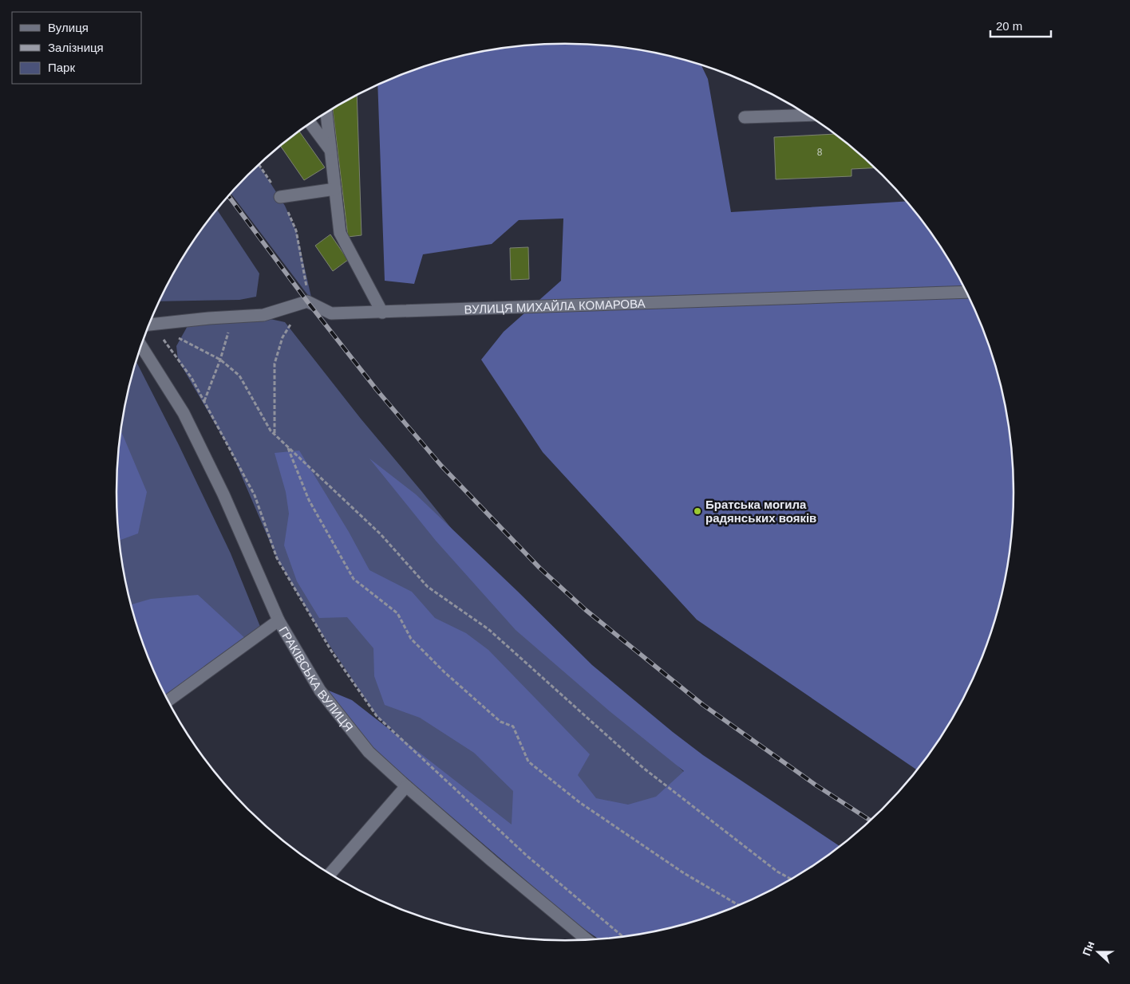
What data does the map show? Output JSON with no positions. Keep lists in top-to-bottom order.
{
  "streets": {
    "street": ["ВУЛИЦЯ МИХАЙЛА КОМАРОВА", "ГРАКІВСЬКА ВУЛИЦЯ"]
  },
  "places": ["Братська могила радянських вояків"],
  "house_numbers": ["8"],
  "legend": ["Вулиця", "Залізниця", "Парк"],
  "scale_bar": "20 m",
  "north": "left"
}
